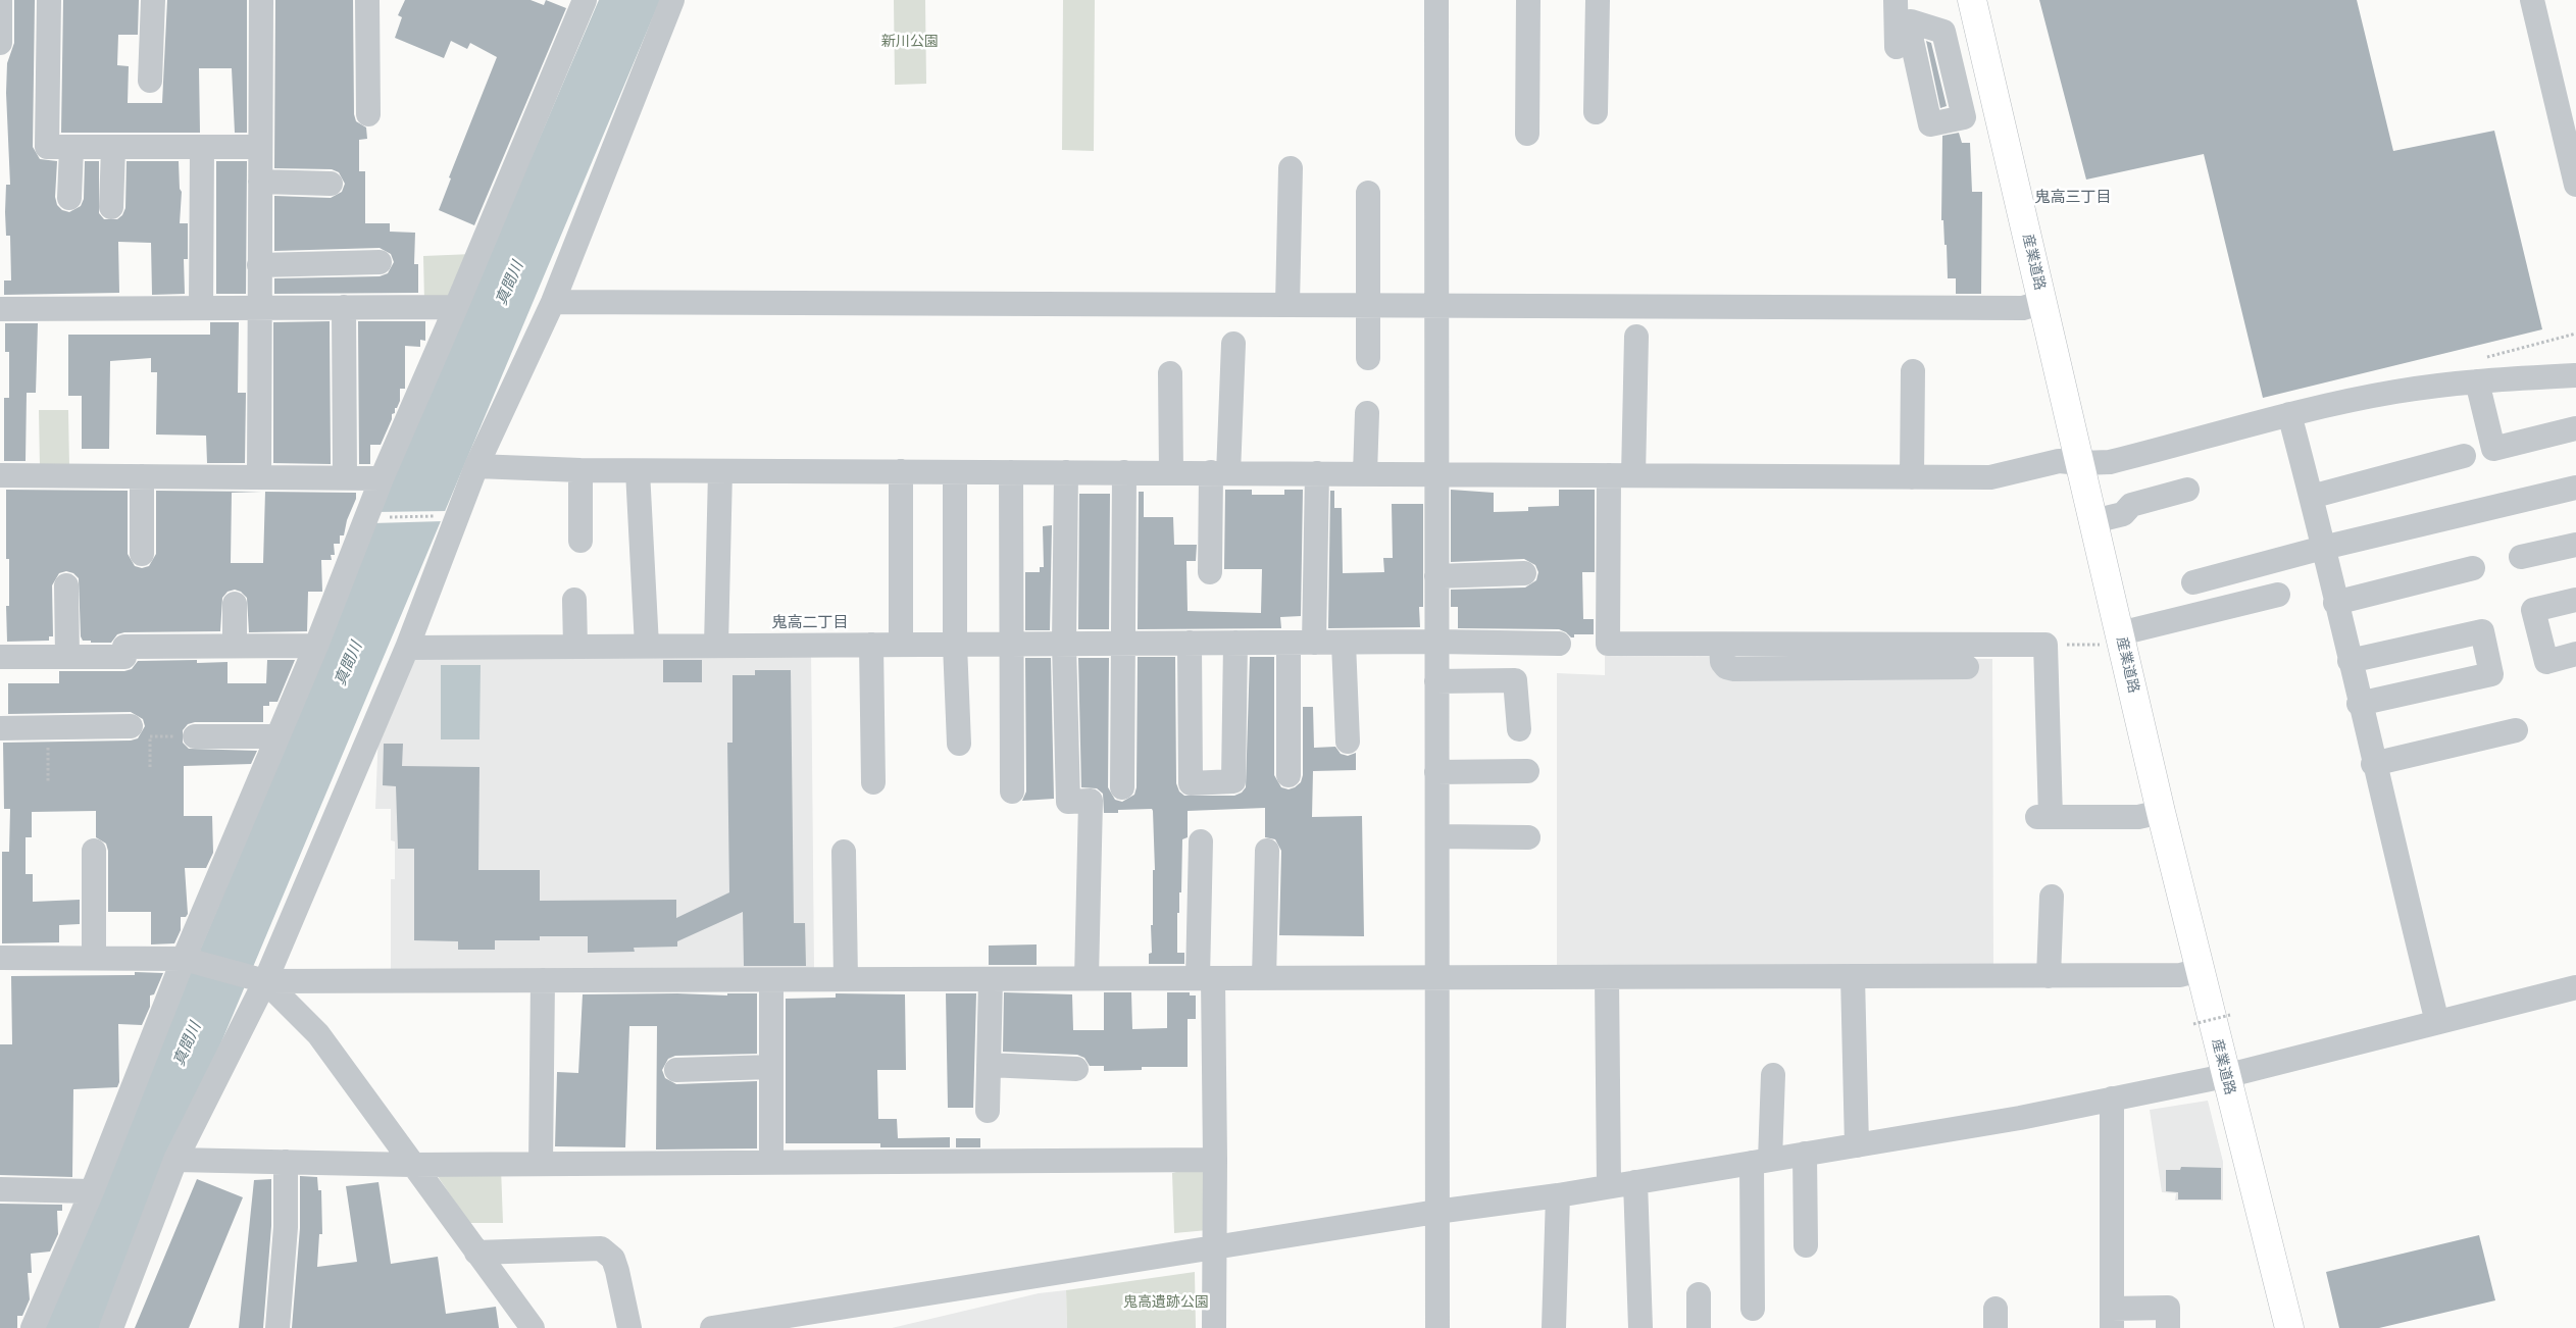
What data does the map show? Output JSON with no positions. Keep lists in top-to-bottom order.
{
  "streets": {
    "main road": ["産業道路"]
  },
  "districts": ["鬼高三丁目", "鬼高二丁目"],
  "water": ["真間川"],
  "parks": ["新川公園", "鬼高遺跡公園"]
}
